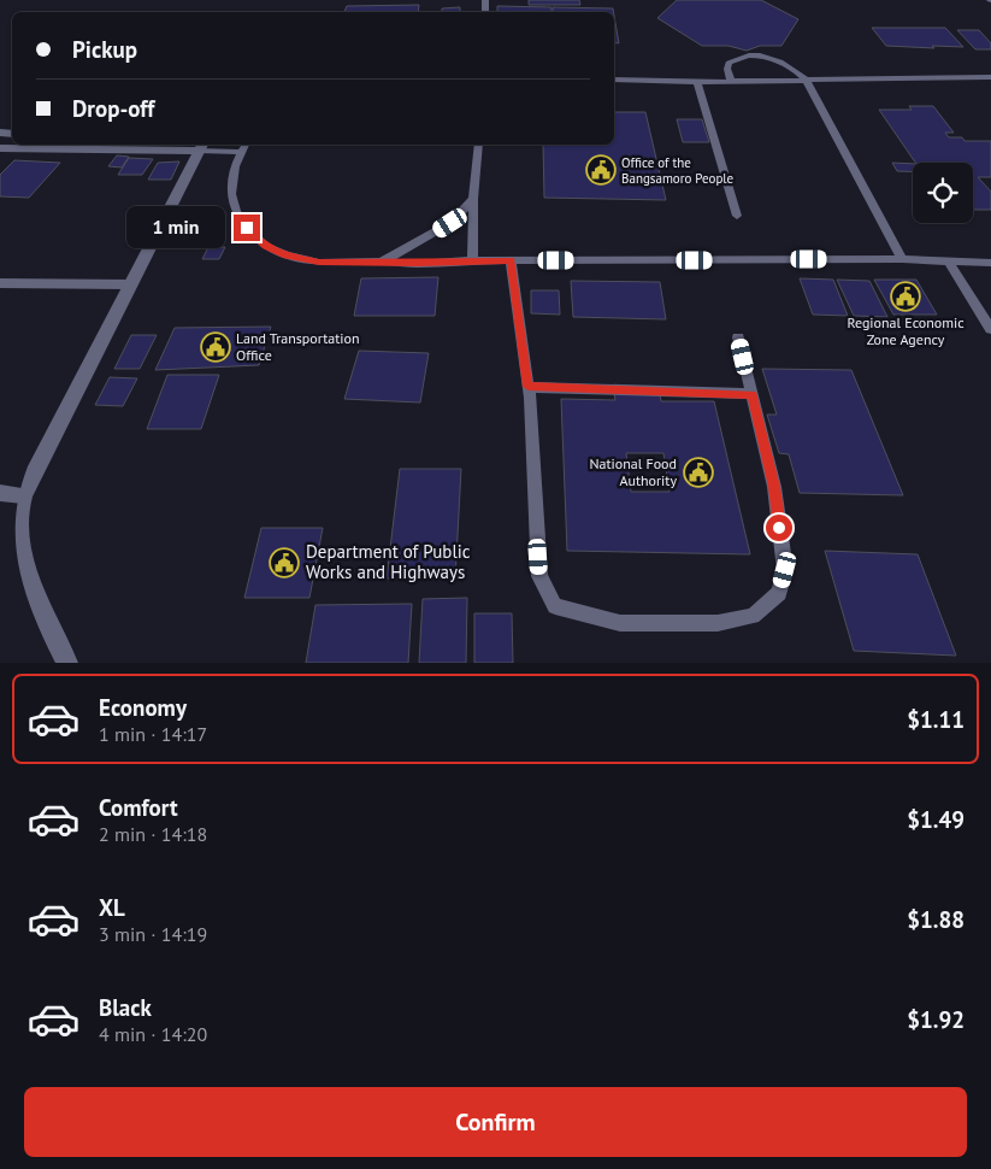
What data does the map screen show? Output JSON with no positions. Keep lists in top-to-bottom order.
{
  "places": {
    "public building": [
      "Office of the Bangsamoro People",
      "Regional Economic Zone Agency",
      "Land Transportation Office",
      "National Food Authority",
      "Department of Public Works and Highways"
    ]
  },
  "page": {
    "banner": ["Pickup", "Drop-off"],
    "bubble": "1 min",
    "list": [
      {
        "name": "Economy",
        "note": "1 min · 14:17",
        "value": "$1.11"
      },
      {
        "name": "Comfort",
        "note": "2 min · 14:18",
        "value": "$1.49"
      },
      {
        "name": "XL",
        "note": "3 min · 14:19",
        "value": "$1.88"
      },
      {
        "name": "Black",
        "note": "4 min · 14:20",
        "value": "$1.92"
      }
    ],
    "buttons": "Confirm"
  }
}
